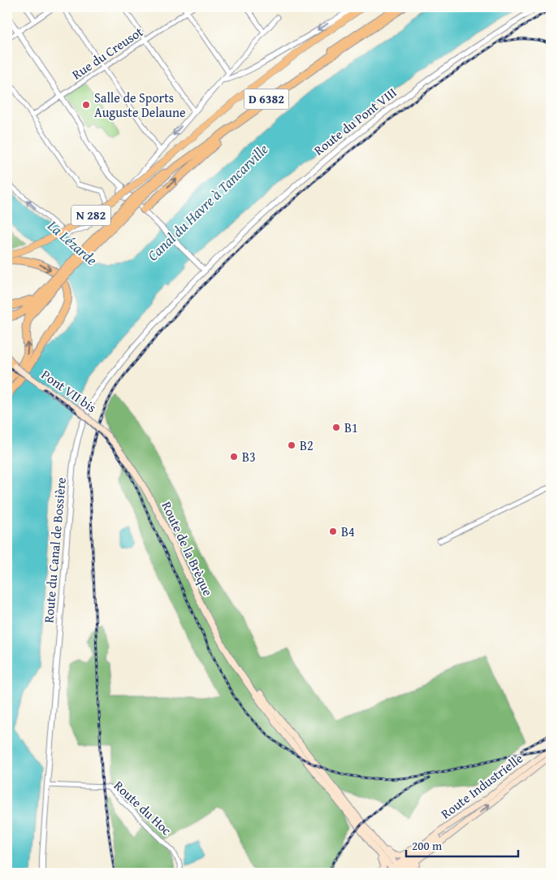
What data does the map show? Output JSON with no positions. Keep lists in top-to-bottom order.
{
  "streets": {
    "highway": ["D 6382"],
    "main road": [
      "N 282",
      "Pont VII bis",
      "Route de la Brèque",
      "Route Industrielle"
    ],
    "street": [
      "Rue du Creusot",
      "Route du Pont VIII",
      "Route du Canal de Bossière",
      "Route du Hoc"
    ]
  },
  "crossings": [
    ["Route du Pont VIII", "Route du Canal de Bossière"],
    ["Pont VII bis", "Route de la Brèque"],
    ["Route de la Brèque", "Route Industrielle"],
    ["Route du Canal de Bossière", "Route du Hoc"]
  ],
  "water": ["Canal du Havre à Tancarville", "La Lézarde"],
  "places": [
    "Salle de Sports Auguste Delaune",
    "B1",
    "B2",
    "B3",
    "B4"
  ],
  "scale_bar": "200 m"
}
